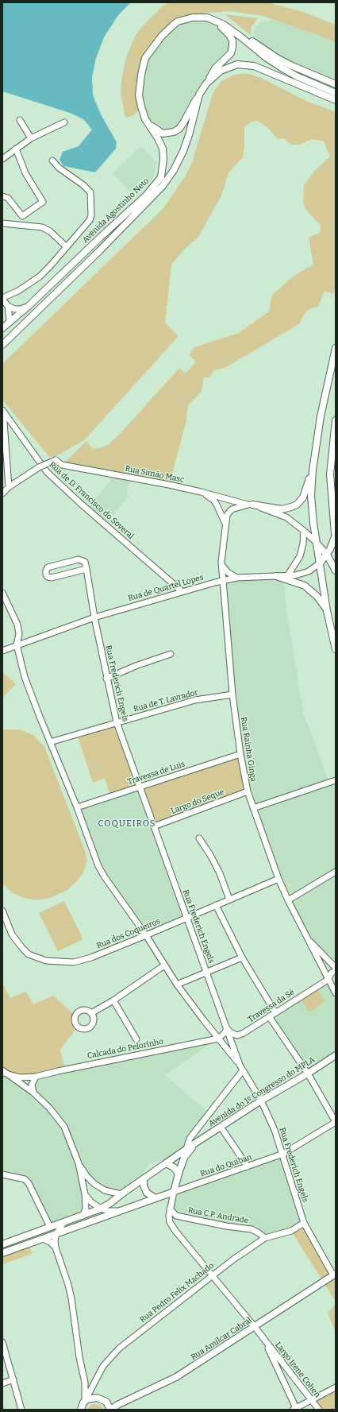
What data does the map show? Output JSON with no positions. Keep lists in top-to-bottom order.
{
  "streets": {
    "main road": ["Avenida Agostinho Neto", "Avenida do 1º Congresso do MPLA", "Rua Amilcar Cabral"],
    "street": [
      "Rua Simão Masc",
      "Rua de D. Francisco do Soveral",
      "Rua de Quartel Lopes",
      "Rua Frederich Engels",
      "Rua de T. Lavrador",
      "Rua Rainha Ginga",
      "Travessa de Luis",
      "Largo do Seque",
      "Rua dos Coqueiros",
      "Travessa da Sé",
      "Calcada do Pelorinho",
      "Rua do Quiban",
      "Rua C.P. Andrade",
      "Rua Pedro Felix Machado",
      "Largo Irene Cohen"
    ]
  },
  "crossings": [
    ["Rua Simão Masc", "Rua de Quartel Lopes"],
    ["Rua Simão Masc", "Rua Rainha Ginga"],
    ["Rua de D. Francisco do Soveral", "Rua de Quartel Lopes"],
    ["Rua de Quartel Lopes", "Rua Frederich Engels"],
    ["Rua de Quartel Lopes", "Rua Rainha Ginga"],
    ["Rua Frederich Engels", "Rua de T. Lavrador"],
    ["Rua Frederich Engels", "Travessa de Luis"],
    ["Rua Frederich Engels", "Largo do Seque"],
    ["Rua Frederich Engels", "Rua dos Coqueiros"],
    ["Rua Frederich Engels", "Travessa da Sé"],
    ["Rua Frederich Engels", "Avenida do 1º Congresso do MPLA"],
    ["Rua Frederich Engels", "Rua do Quiban"],
    ["Rua Frederich Engels", "Rua Pedro Felix Machado"],
    ["Rua Frederich Engels", "Rua Amilcar Cabral"],
    ["Rua de T. Lavrador", "Rua Rainha Ginga"],
    ["Rua Rainha Ginga", "Travessa de Luis"],
    ["Rua Rainha Ginga", "Largo do Seque"],
    ["Rua Rainha Ginga", "Rua dos Coqueiros"],
    ["Rua Rainha Ginga", "Travessa da Sé"],
    ["Avenida do 1º Congresso do MPLA", "Rua do Quiban"],
    ["Rua C.P. Andrade", "Rua Pedro Felix Machado"]
  ],
  "districts": ["COQUEIROS"]
}
